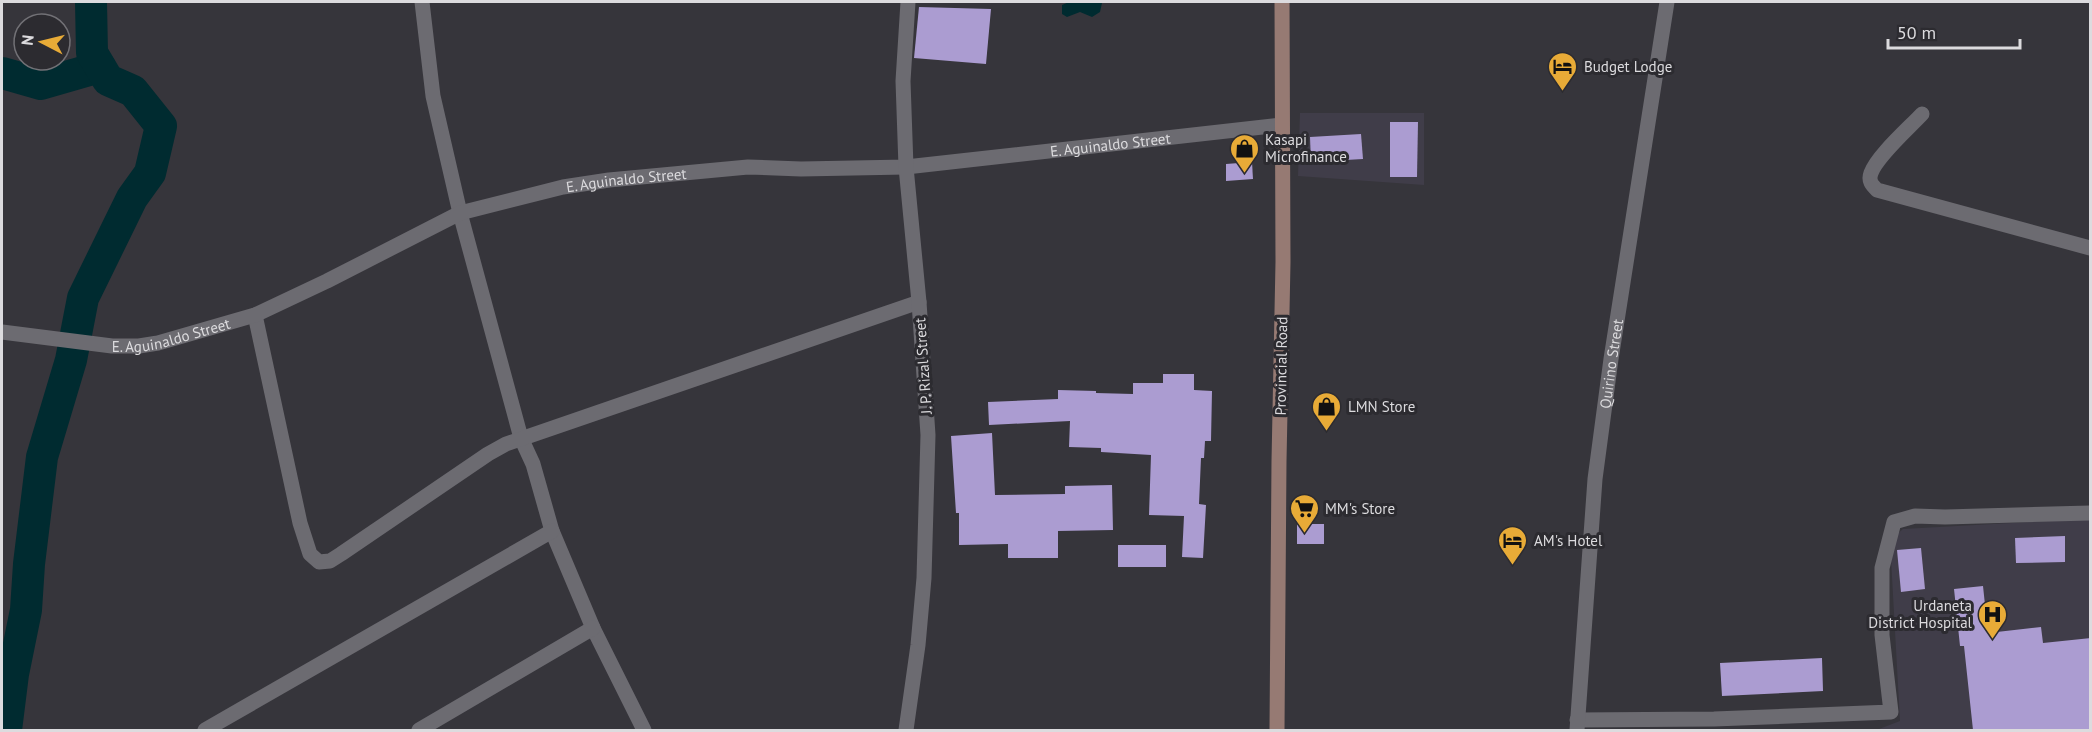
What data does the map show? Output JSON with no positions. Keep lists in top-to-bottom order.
{
  "streets": {
    "main road": ["Provincial Road"],
    "street": ["E. Aguinaldo Street", "Quirino Street", "J. P. Rizal Street"]
  },
  "crossings": [
    ["E. Aguinaldo Street", "J. P. Rizal Street"],
    ["E. Aguinaldo Street", "Provincial Road"]
  ],
  "places": {
    "hotel": ["Budget Lodge", "AM's Hotel"],
    "shop": ["Kasapi Microfinance", "LMN Store"],
    "supermarket": ["MM's Store"],
    "hospital": ["Urdaneta District Hospital"]
  },
  "scale_bar": "50 m",
  "north": "left"
}
